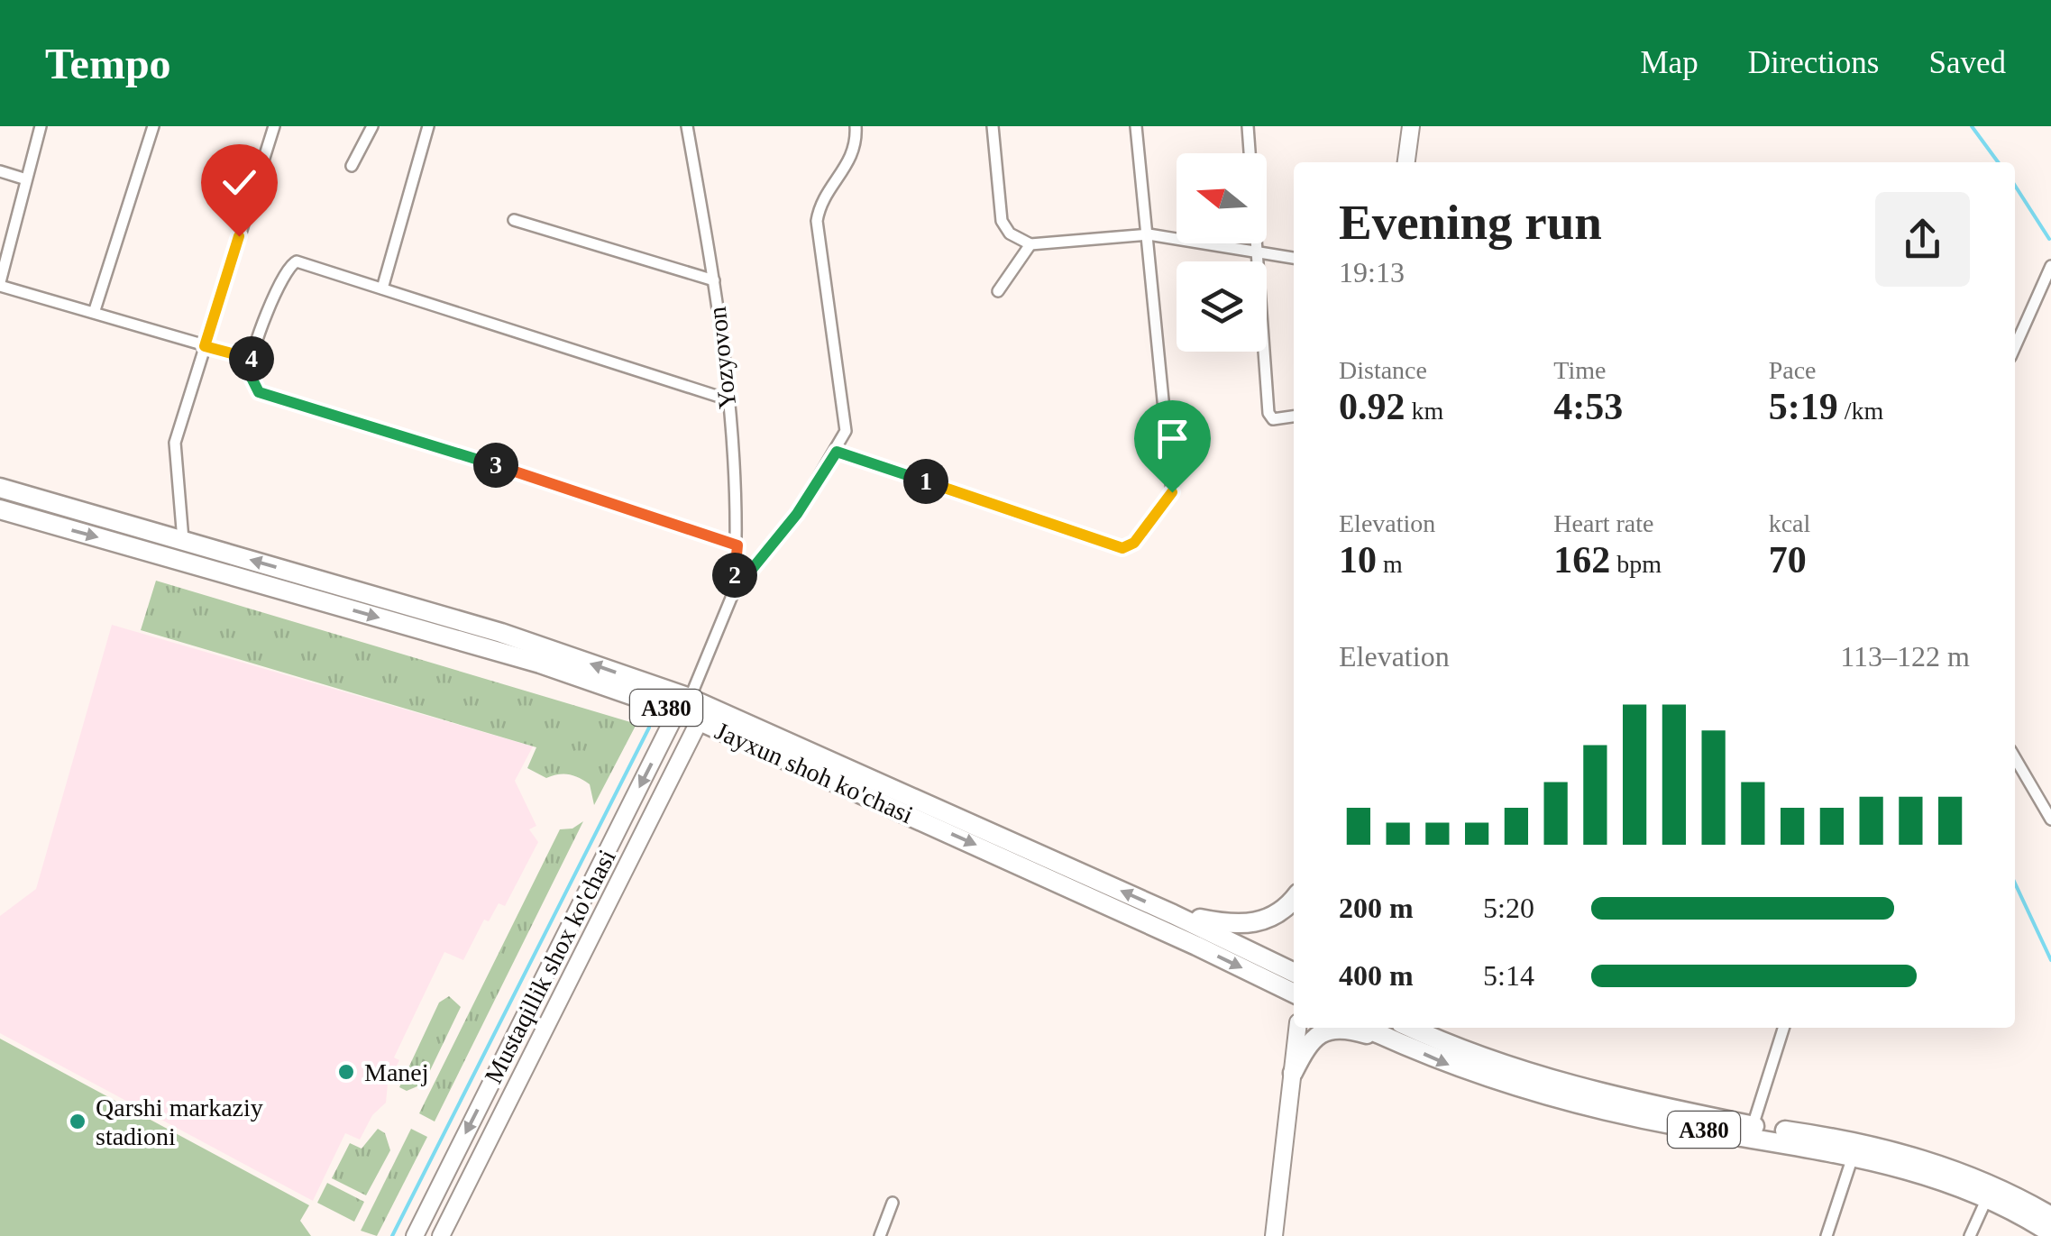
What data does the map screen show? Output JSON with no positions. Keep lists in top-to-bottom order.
{
  "streets": {
    "highway": ["A380", "Jayxun shoh ko'chasi"],
    "main road": ["Mustaqillik shox ko'chasi"],
    "street": ["Yozyovon"]
  },
  "crossings": [
    ["Jayxun shoh ko'chasi", "Mustaqillik shox ko'chasi"]
  ],
  "places": ["Manej", "Qarshi markaziy stadioni"],
  "north": "left",
  "page": {
    "header": "Tempo",
    "nav": ["Map", "Directions", "Saved"],
    "heading": ["Evening run", "19:13"],
    "stats": [
      ["Distance", "0.92 km"],
      ["Time", "4:53"],
      ["Pace", "5:19 /km"],
      ["Elevation", "10 m"],
      ["Heart rate", "162 bpm"],
      ["kcal", "70"]
    ],
    "pins": [
      "4",
      "3",
      "1",
      "2"
    ],
    "chart": ["Elevation", "113–122 m"],
    "list": [
      {
        "name": "200 m",
        "note": "5:20"
      },
      {
        "name": "400 m",
        "note": "5:14"
      }
    ]
  }
}
